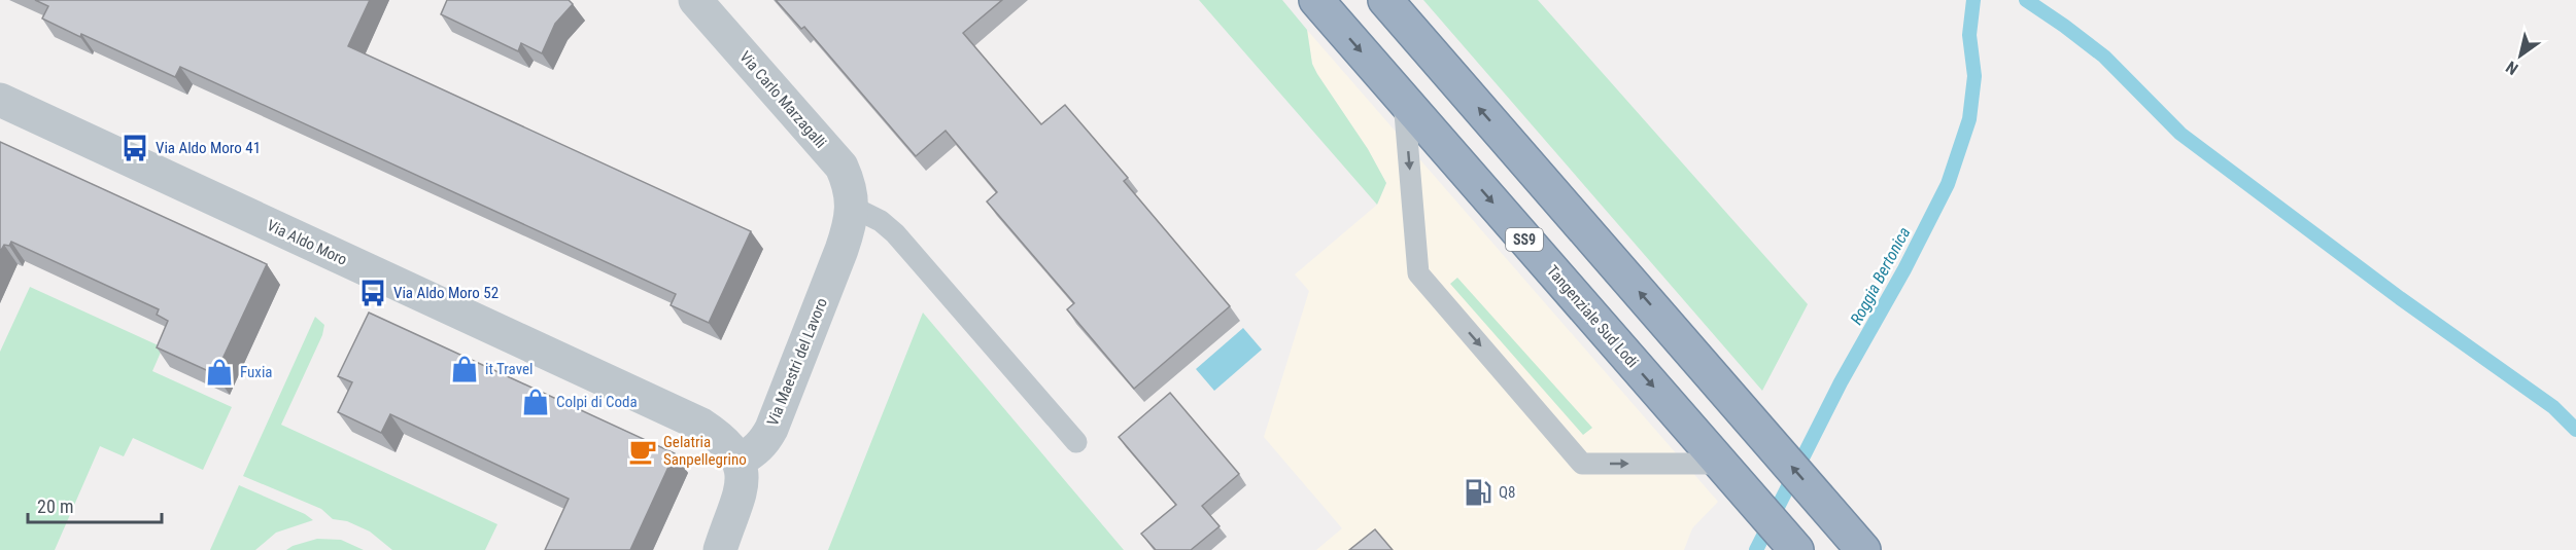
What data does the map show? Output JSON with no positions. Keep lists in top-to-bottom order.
{
  "streets": {
    "highway": ["SS9", "Tangenziale Sud Lodi"],
    "street": ["Via Carlo Marzagalli", "Via Aldo Moro", "Via Maestri del Lavoro"]
  },
  "crossings": [
    ["Via Carlo Marzagalli", "Via Maestri del Lavoro"],
    ["Via Aldo Moro", "Via Maestri del Lavoro"]
  ],
  "water": ["Roggia Bertonica"],
  "places": {
    "bus stop": ["Via Aldo Moro 41", "Via Aldo Moro 52"],
    "shop": ["it Travel", "Fuxia", "Colpi di Coda"],
    "cafe": ["Gelatria Sanpellegrino"],
    "fuel station": ["Q8"]
  },
  "scale_bar": "20 m",
  "north": "bottom left"
}
